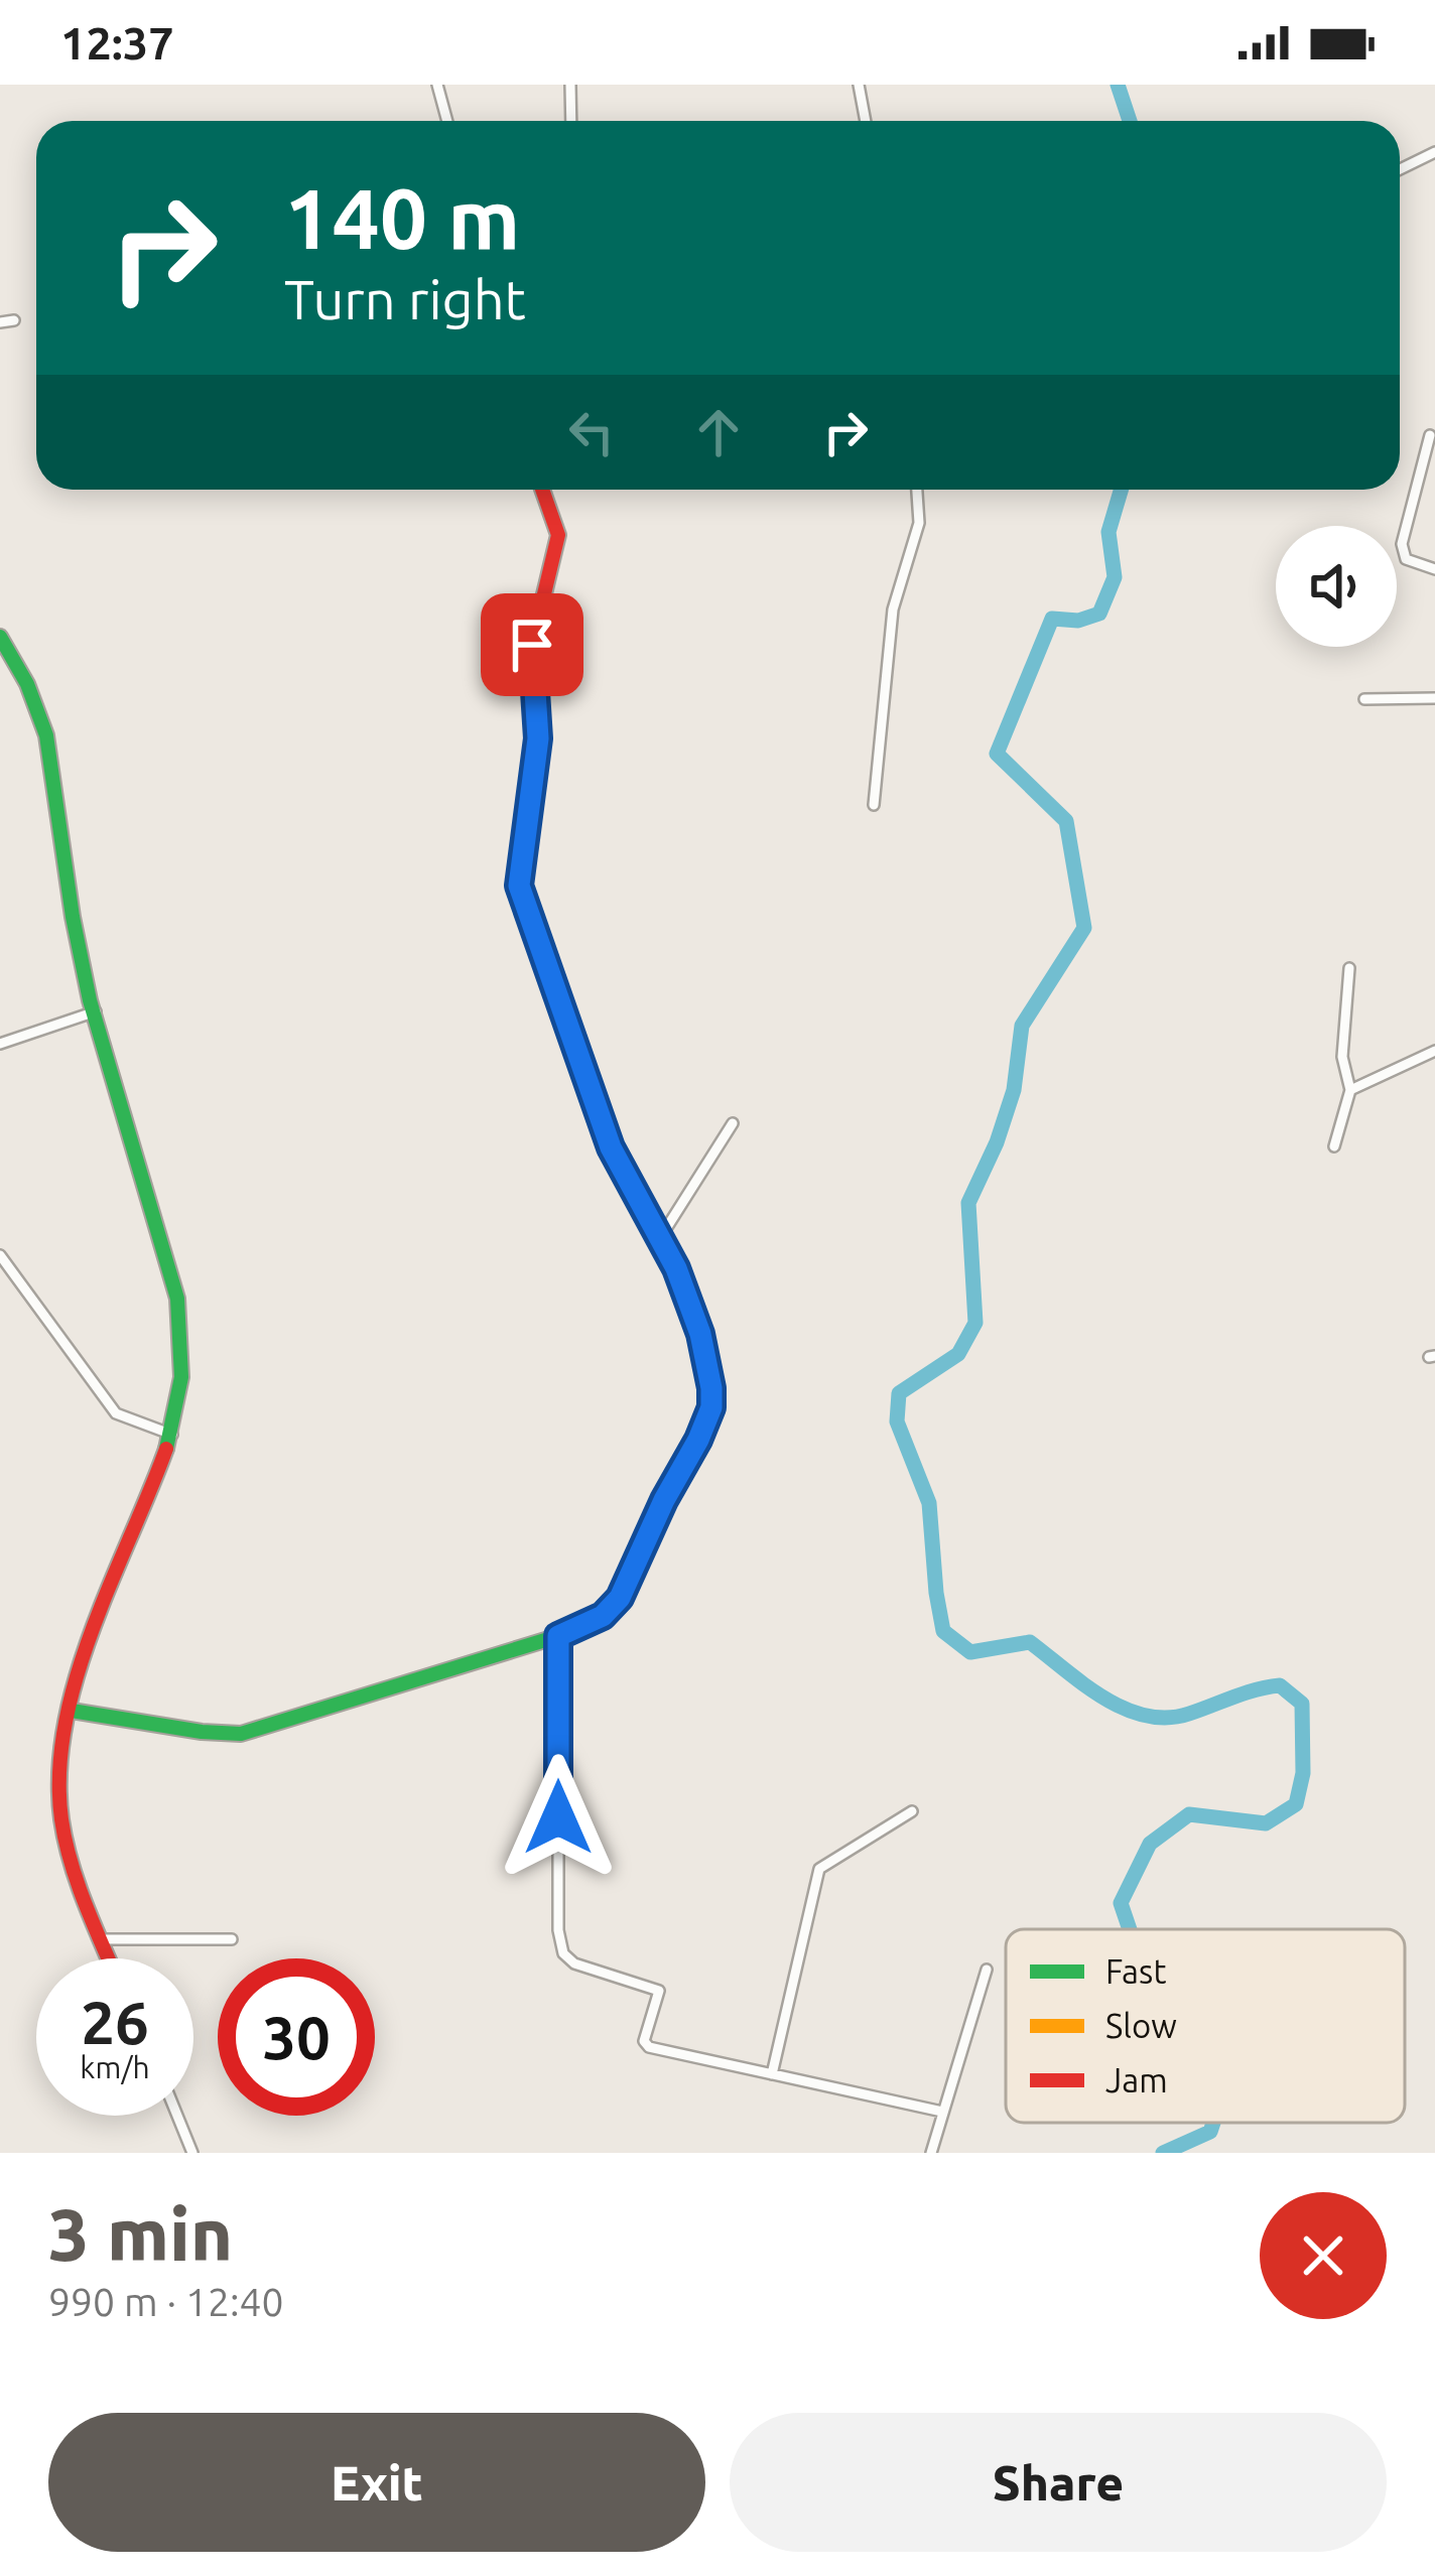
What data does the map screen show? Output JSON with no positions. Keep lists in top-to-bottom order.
{
  "legend": ["Fast", "Slow", "Jam"],
  "page": {
    "status": "12:37",
    "turn": ["140 m", "Turn right"],
    "speed": "26 km/h",
    "limit": "30",
    "heading": ["3 min", "990 m · 12:40"],
    "buttons": ["Exit", "Share"]
  }
}
